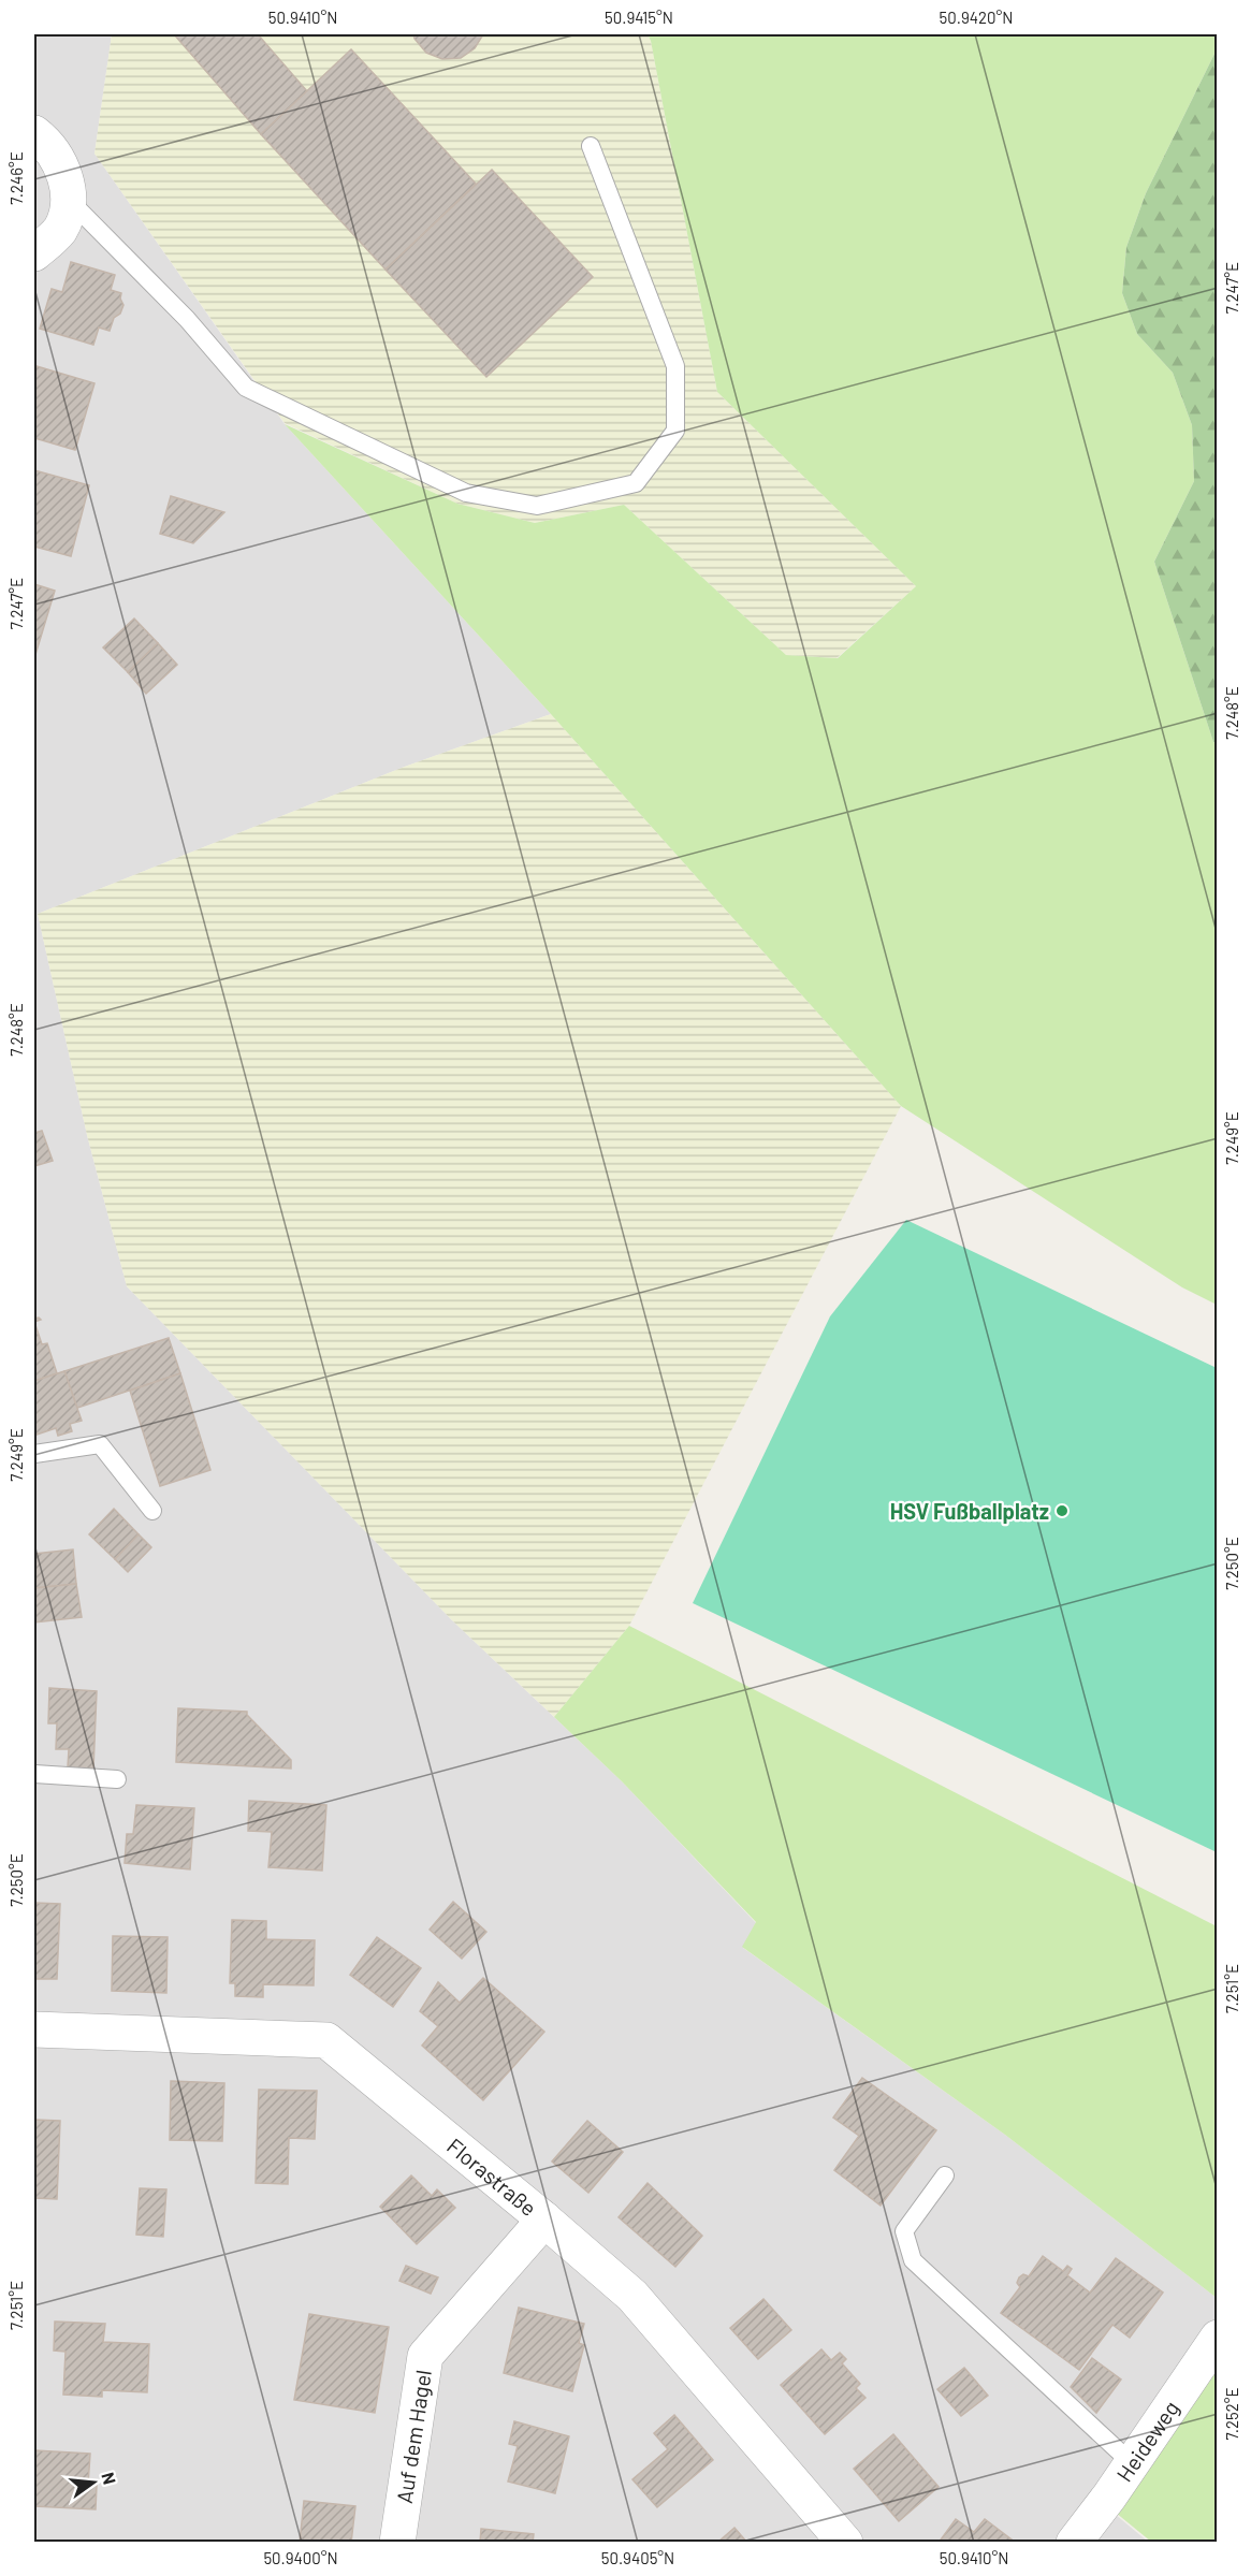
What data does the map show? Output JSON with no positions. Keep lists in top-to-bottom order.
{
  "streets": {
    "street": ["Florastraße", "Auf dem Hagel", "Heideweg"]
  },
  "crossings": [
    ["Florastraße", "Auf dem Hagel"]
  ],
  "places": ["HSV Fußballplatz"],
  "north": "right",
  "coordinates": [
    "50.9410°N",
    "50.9415°N",
    "50.9420°N",
    "7.246°E",
    "7.247°E",
    "7.248°E",
    "7.249°E",
    "7.250°E",
    "7.251°E",
    "7.252°E",
    "50.9400°N",
    "50.9405°N"
  ]
}
